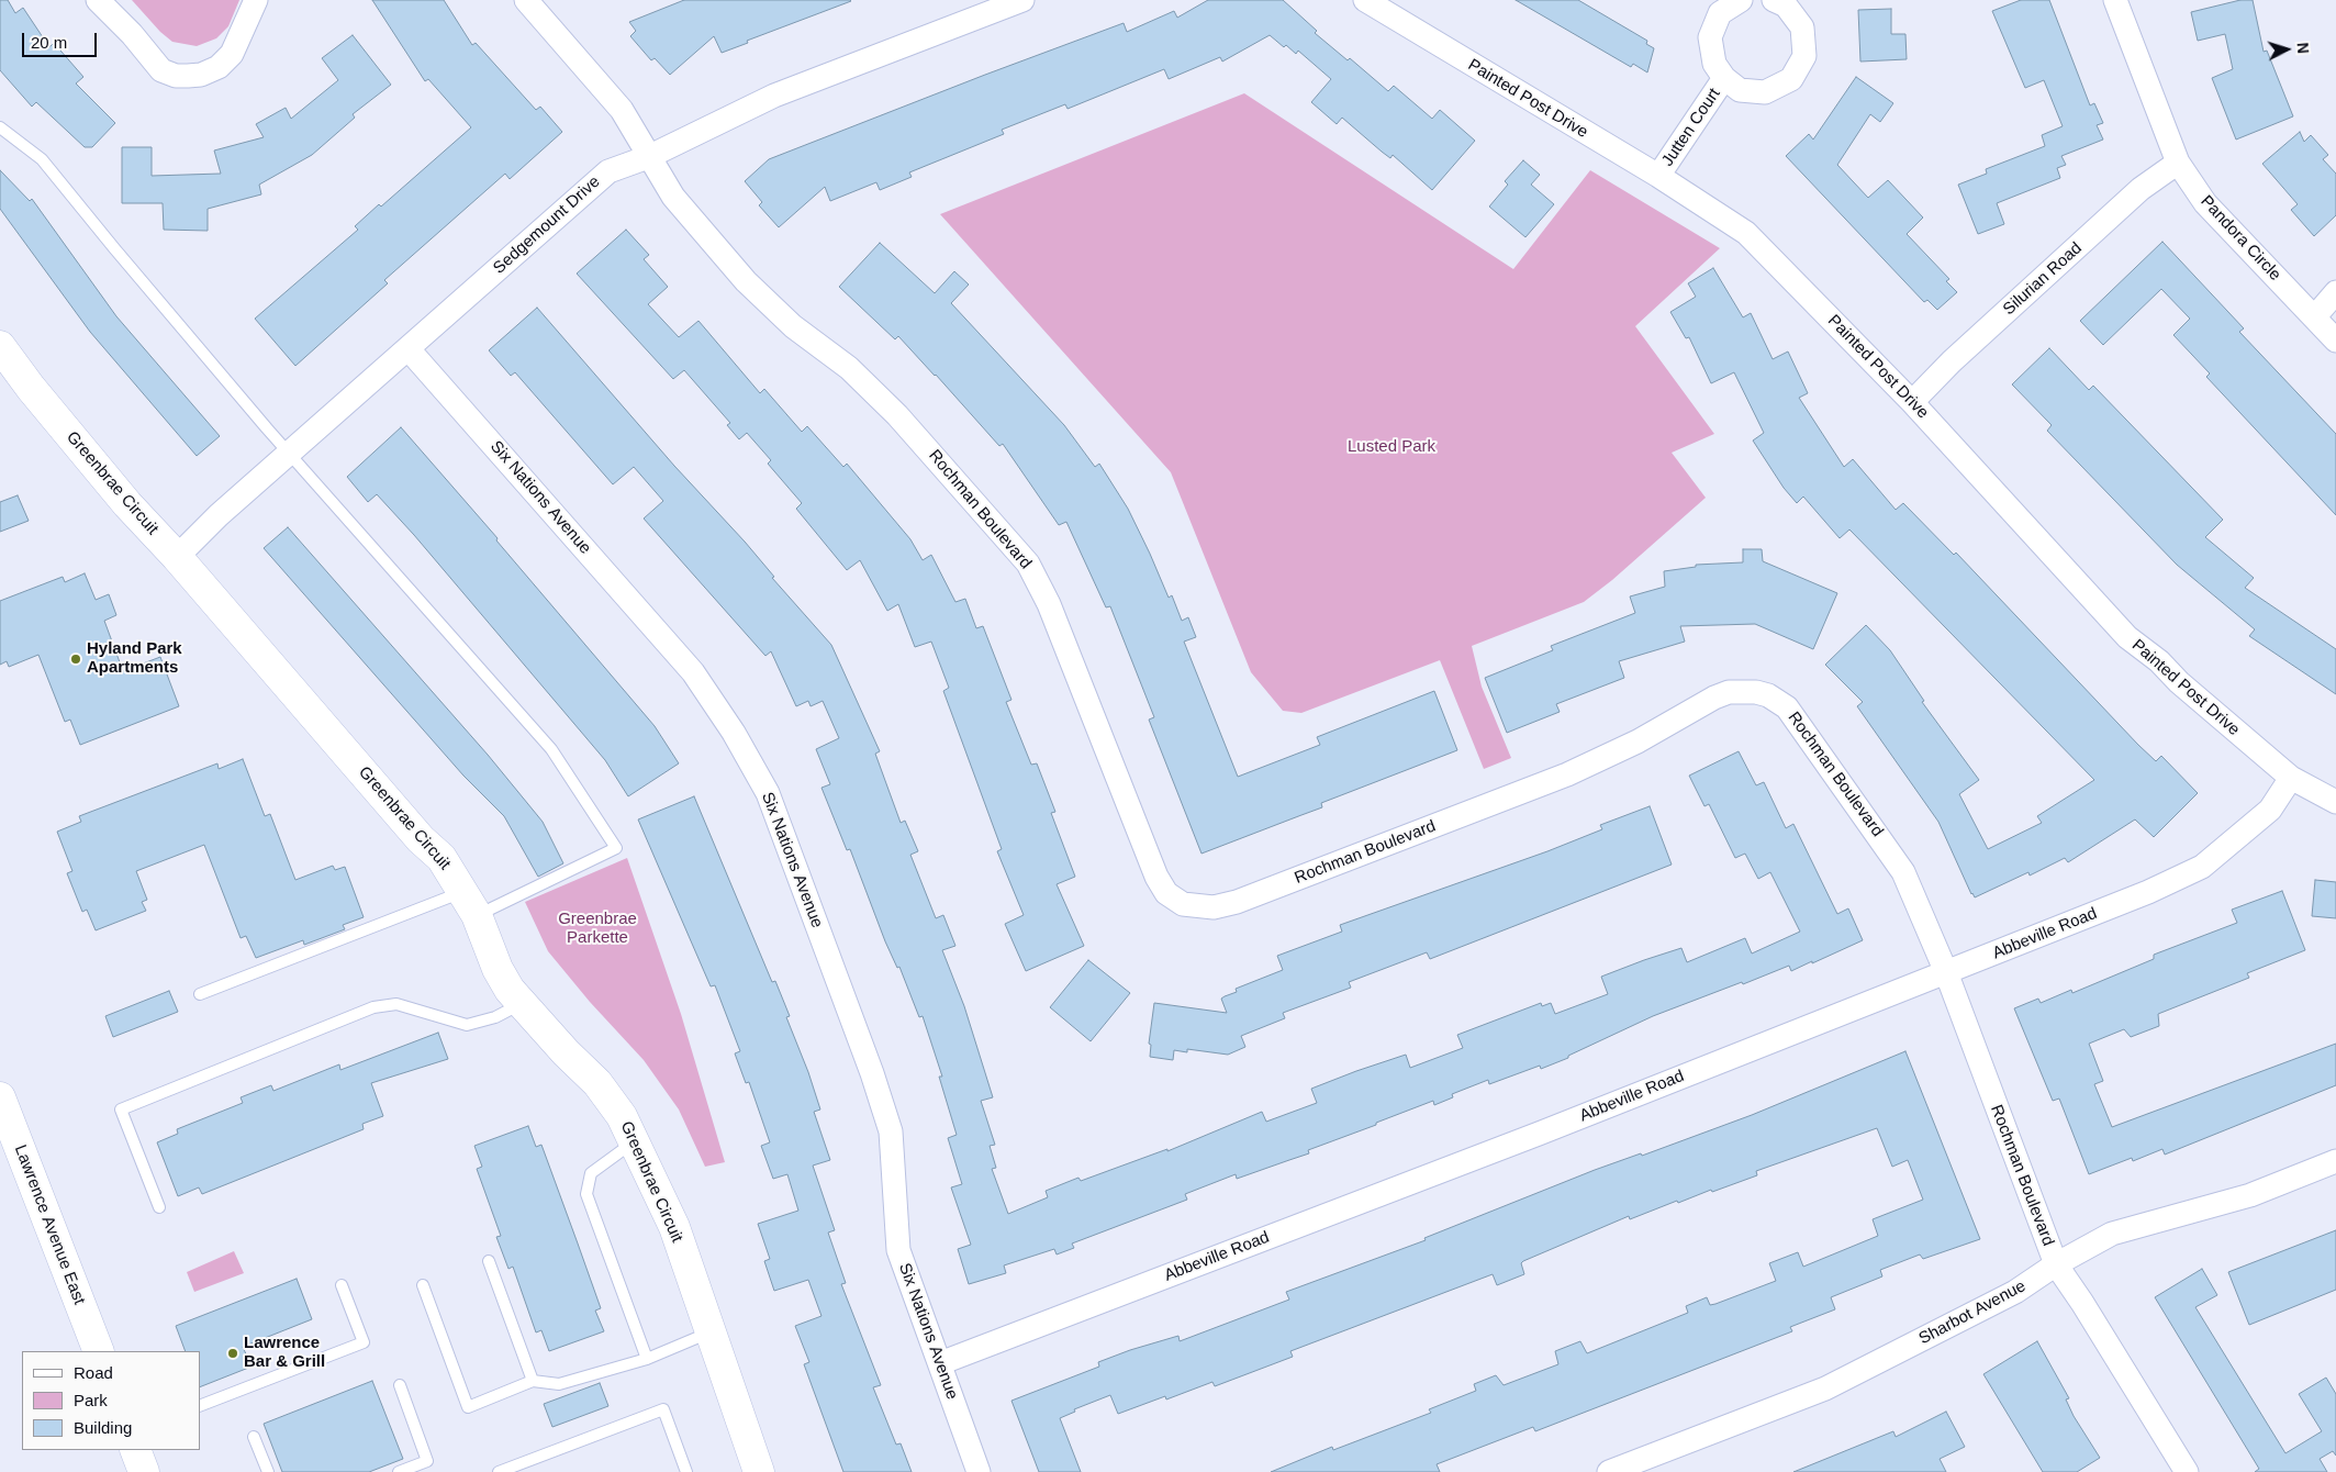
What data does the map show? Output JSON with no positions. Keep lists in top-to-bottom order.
{
  "streets": {
    "street": [
      "Painted Post Drive",
      "Jutten Court",
      "Sedgemount Drive",
      "Pandora Circle",
      "Silurian Road",
      "Greenbrae Circuit",
      "Six Nations Avenue",
      "Rochman Boulevard",
      "Abbeville Road",
      "Lawrence Avenue East",
      "Sharbot Avenue"
    ]
  },
  "crossings": [
    ["Painted Post Drive", "Jutten Court"],
    ["Painted Post Drive", "Silurian Road"],
    ["Painted Post Drive", "Abbeville Road"],
    ["Sedgemount Drive", "Greenbrae Circuit"],
    ["Sedgemount Drive", "Six Nations Avenue"],
    ["Sedgemount Drive", "Rochman Boulevard"],
    ["Pandora Circle", "Silurian Road"],
    ["Six Nations Avenue", "Abbeville Road"],
    ["Rochman Boulevard", "Abbeville Road"],
    ["Rochman Boulevard", "Sharbot Avenue"]
  ],
  "parks": ["Lusted Park", "Greenbrae Parkette"],
  "places": ["Hyland Park Apartments", "Lawrence Bar & Grill"],
  "legend": ["Road", "Park", "Building"],
  "scale_bar": "20 m",
  "north": "right"
}
